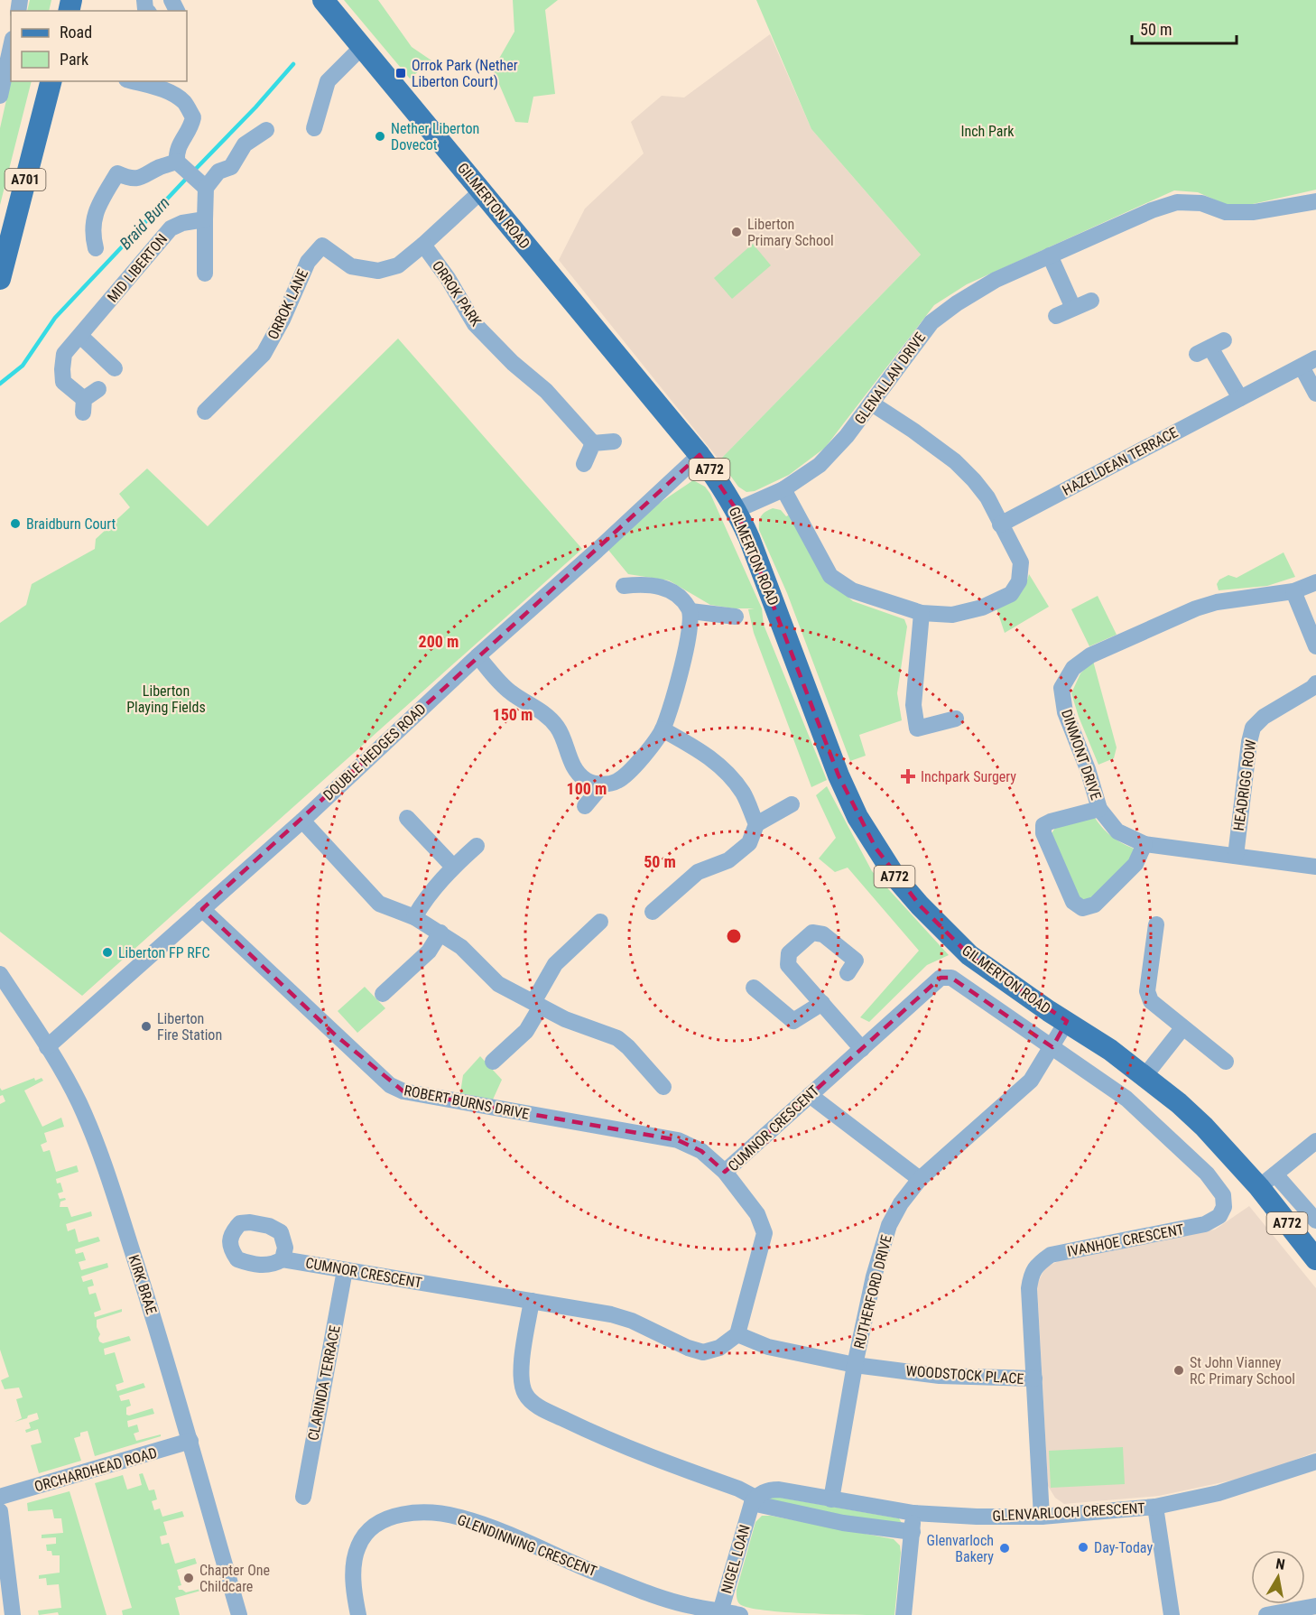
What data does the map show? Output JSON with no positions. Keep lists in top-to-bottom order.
{
  "streets": {
    "main road": ["A701", "GILMERTON ROAD", "A772"],
    "street": [
      "MID LIBERTON",
      "ORROK PARK",
      "ORROK LANE",
      "GLENALLAN DRIVE",
      "HAZELDEAN TERRACE",
      "DOUBLE HEDGES ROAD",
      "DINMONT DRIVE",
      "HEADRIGG ROW",
      "ROBERT BURNS DRIVE",
      "CUMNOR CRESCENT",
      "IVANHOE CRESCENT",
      "KIRK BRAE",
      "RUTHERFORD DRIVE",
      "WOODSTOCK PLACE",
      "CLARINDA TERRACE",
      "ORCHARDHEAD ROAD",
      "GLENVARLOCH CRESCENT",
      "GLENDINNING CRESCENT",
      "NIGEL LOAN"
    ]
  },
  "crossings": [
    ["GILMERTON ROAD", "ORROK PARK"],
    ["GILMERTON ROAD", "GLENALLAN DRIVE"],
    ["GILMERTON ROAD", "DOUBLE HEDGES ROAD"],
    ["GILMERTON ROAD", "RUTHERFORD DRIVE"],
    ["ORROK PARK", "ORROK LANE"],
    ["DOUBLE HEDGES ROAD", "ROBERT BURNS DRIVE"],
    ["DOUBLE HEDGES ROAD", "KIRK BRAE"],
    ["DINMONT DRIVE", "HEADRIGG ROW"],
    ["ROBERT BURNS DRIVE", "CUMNOR CRESCENT"],
    ["CUMNOR CRESCENT", "IVANHOE CRESCENT"],
    ["CUMNOR CRESCENT", "RUTHERFORD DRIVE"],
    ["CUMNOR CRESCENT", "WOODSTOCK PLACE"],
    ["CUMNOR CRESCENT", "CLARINDA TERRACE"],
    ["IVANHOE CRESCENT", "RUTHERFORD DRIVE"],
    ["IVANHOE CRESCENT", "WOODSTOCK PLACE"],
    ["IVANHOE CRESCENT", "GLENVARLOCH CRESCENT"],
    ["KIRK BRAE", "ORCHARDHEAD ROAD"],
    ["RUTHERFORD DRIVE", "WOODSTOCK PLACE"],
    ["RUTHERFORD DRIVE", "GLENVARLOCH CRESCENT"],
    ["GLENVARLOCH CRESCENT", "NIGEL LOAN"],
    ["GLENDINNING CRESCENT", "NIGEL LOAN"]
  ],
  "water": ["Braid Burn"],
  "parks": ["Inch Park", "Liberton Playing Fields"],
  "places": {
    "transit": ["Orrok Park (Nether Liberton Court)"],
    "other": [
      "Nether Liberton Dovecot",
      "Liberton Primary School",
      "Braidburn Court",
      "Liberton FP RFC",
      "Liberton Fire Station",
      "St John Vianney RC Primary School",
      "Day-Today",
      "Glenvarloch Bakery",
      "Chapter One Childcare"
    ],
    "health": ["Inchpark Surgery"]
  },
  "legend": ["Road", "Park"],
  "scale_bar": "50 m",
  "north": "top",
  "rings": [
    "200 m",
    "150 m",
    "100 m",
    "50 m"
  ]
}
